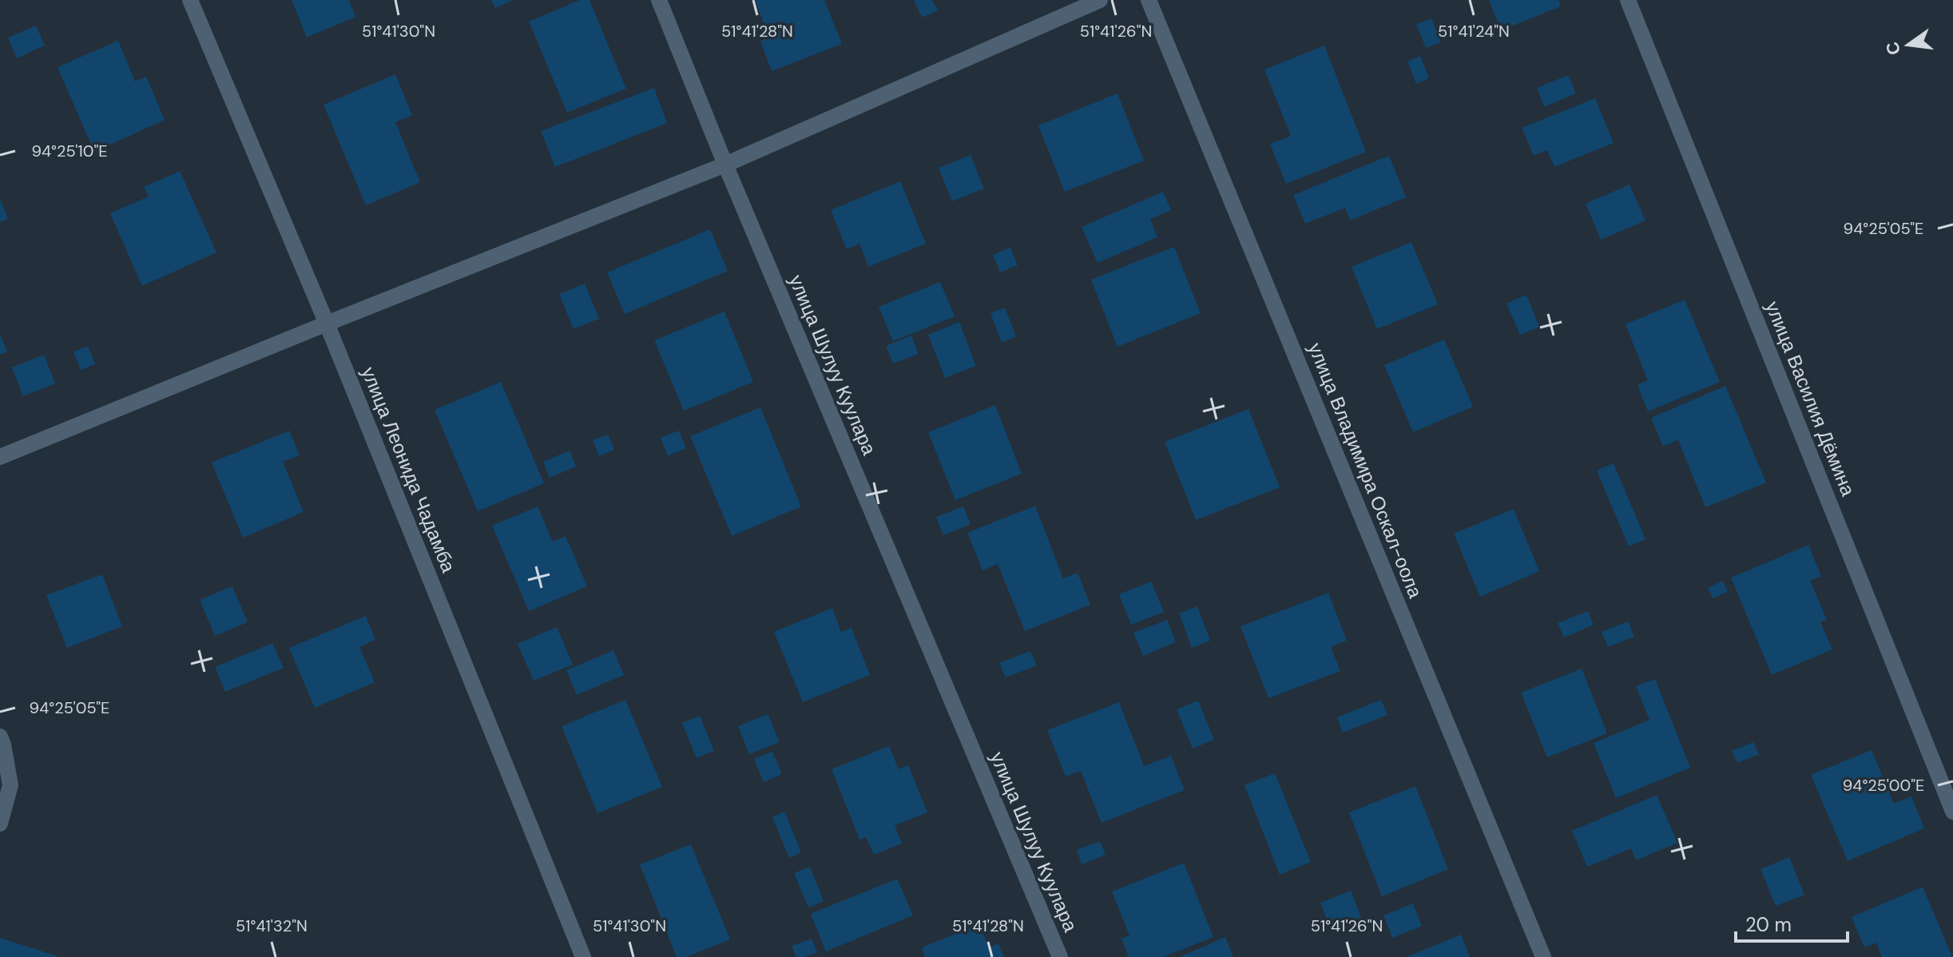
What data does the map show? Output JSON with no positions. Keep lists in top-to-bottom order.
{
  "streets": {
    "street": [
      "улица Шулуу Куулара",
      "улица Василия Дёмина",
      "улица Леонида Чадамба",
      "улица Владимира Оскал-оола"
    ]
  },
  "scale_bar": "20 m",
  "north": "left",
  "coordinates": [
    "51°41'30\"N",
    "51°41'28\"N",
    "51°41'26\"N",
    "51°41'24\"N",
    "94°25'10\"E",
    "94°25'05\"E",
    "94°25'00\"E",
    "51°41'32\"N"
  ]
}
